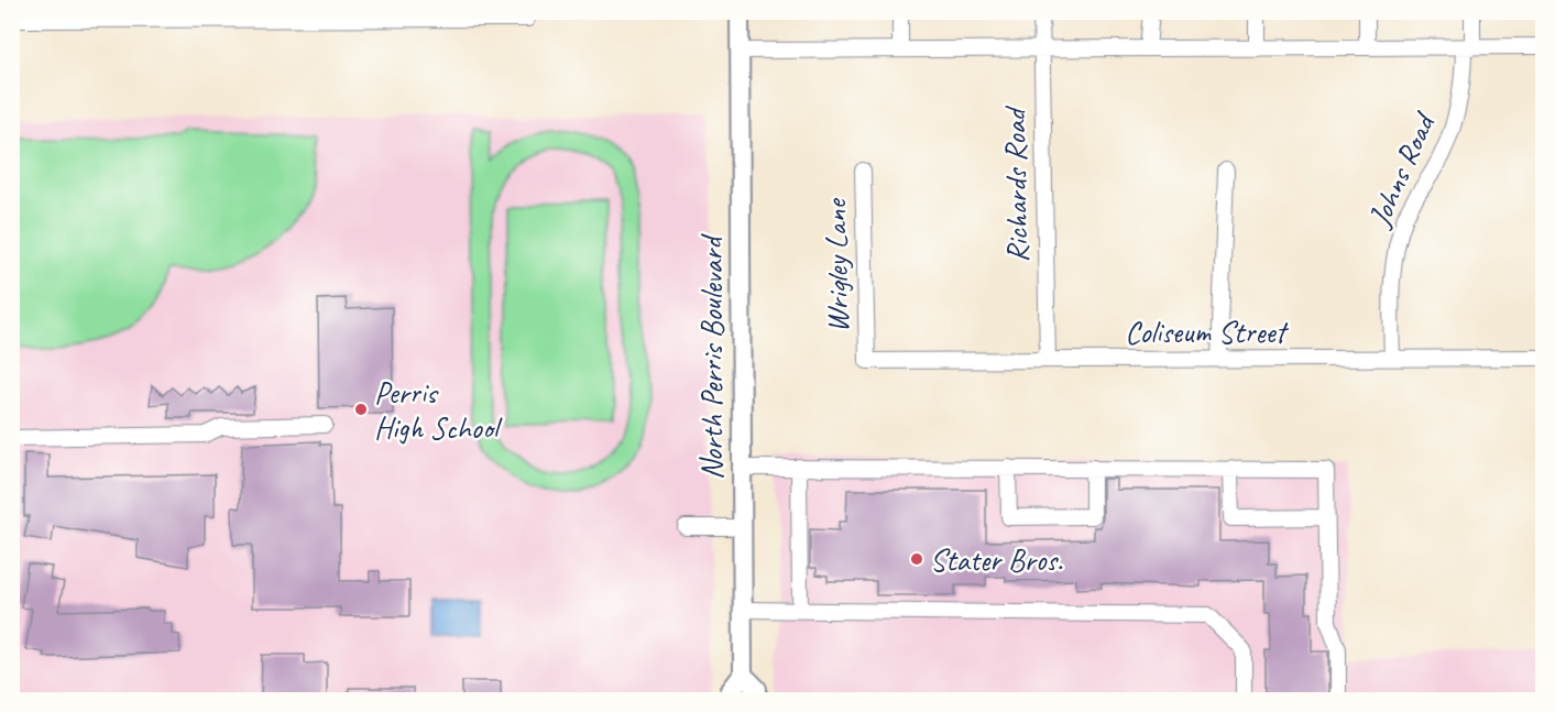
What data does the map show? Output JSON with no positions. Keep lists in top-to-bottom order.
{
  "streets": {
    "main road": ["North Perris Boulevard"],
    "street": [
      "Johns Road",
      "Richards Road",
      "Wrigley Lane",
      "Coliseum Street"
    ]
  },
  "crossings": [
    ["Johns Road", "Coliseum Street"],
    ["Richards Road", "Coliseum Street"],
    ["Wrigley Lane", "Coliseum Street"]
  ],
  "places": ["Perris High School", "Stater Bros."]
}
